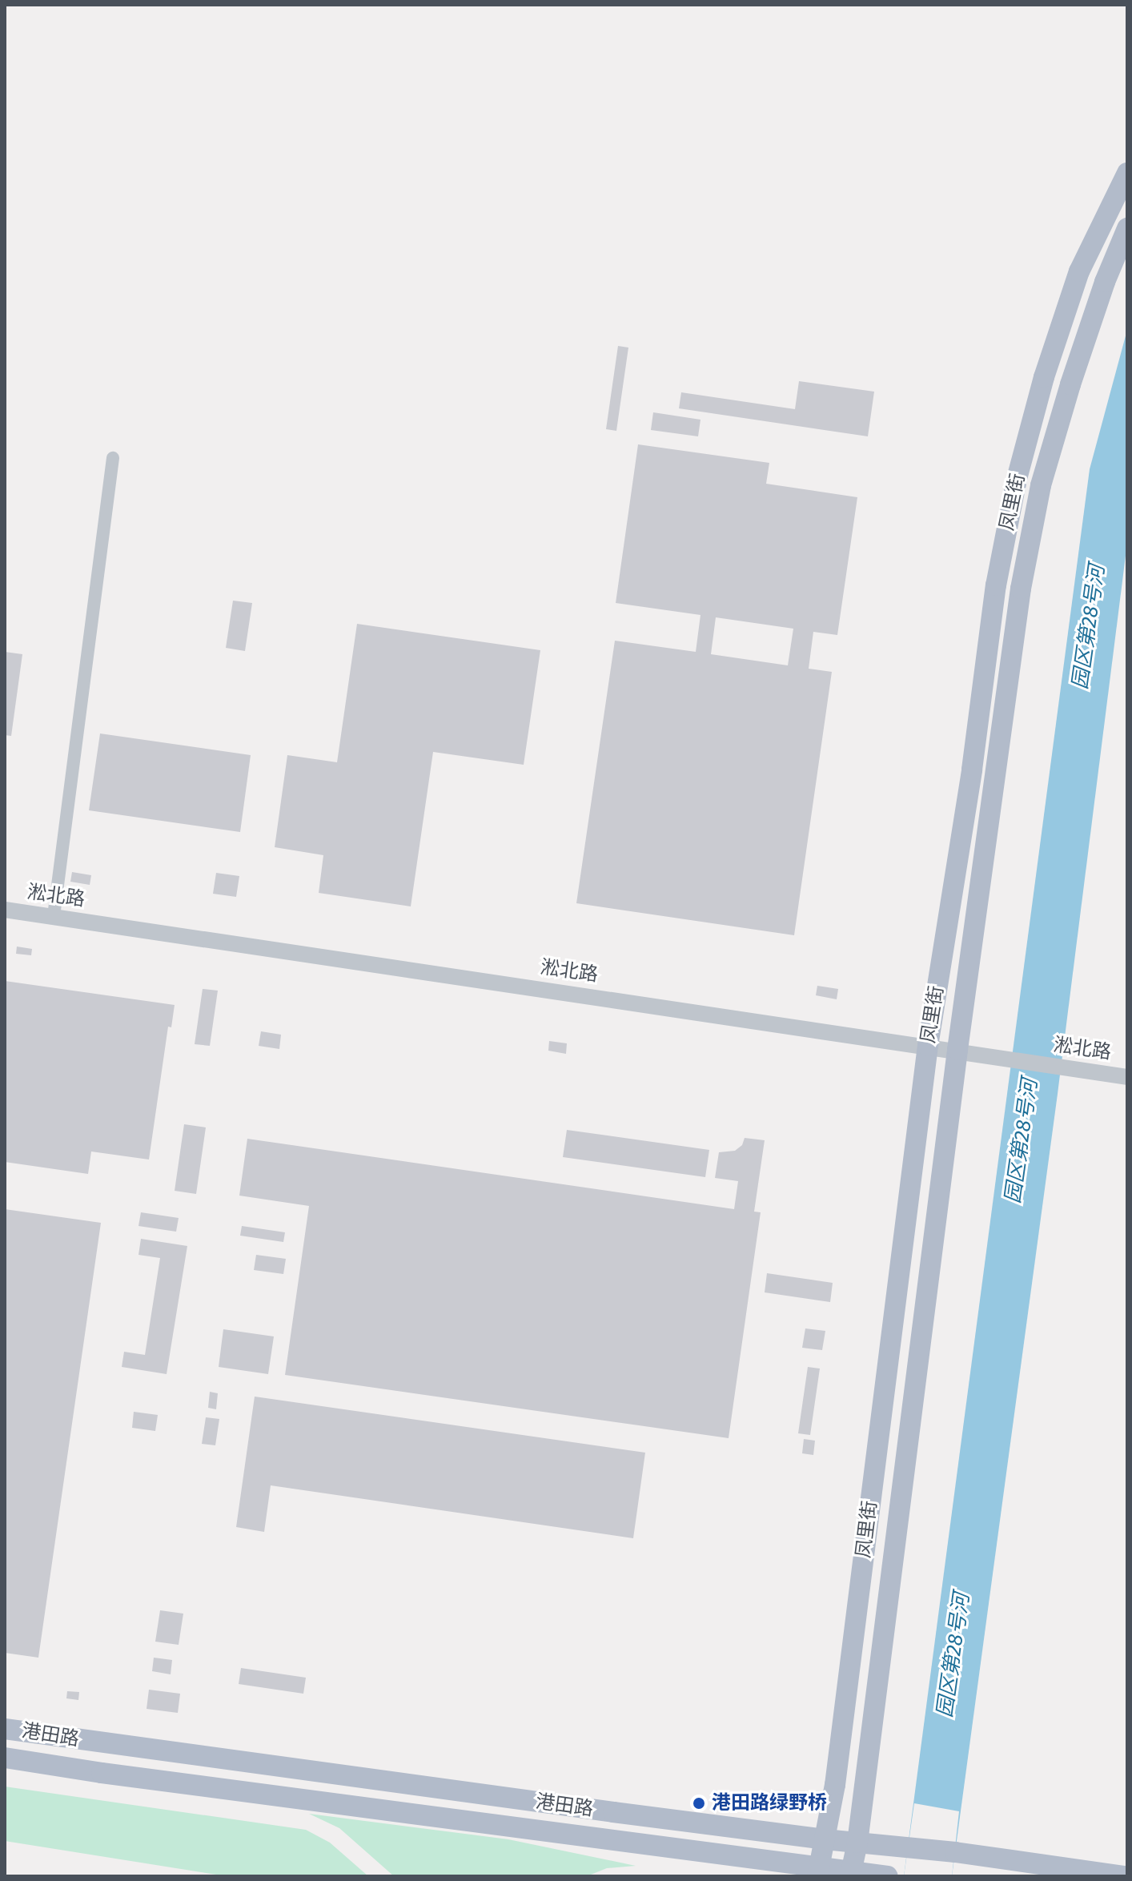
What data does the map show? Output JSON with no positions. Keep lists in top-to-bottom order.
{
  "streets": {
    "main road": ["凤里街", "港田路"],
    "street": ["淞北路"]
  },
  "crossings": [
    ["凤里街", "淞北路"],
    ["凤里街", "港田路"]
  ],
  "water": ["园区第28号河"],
  "places": ["港田路绿野桥"]
}
